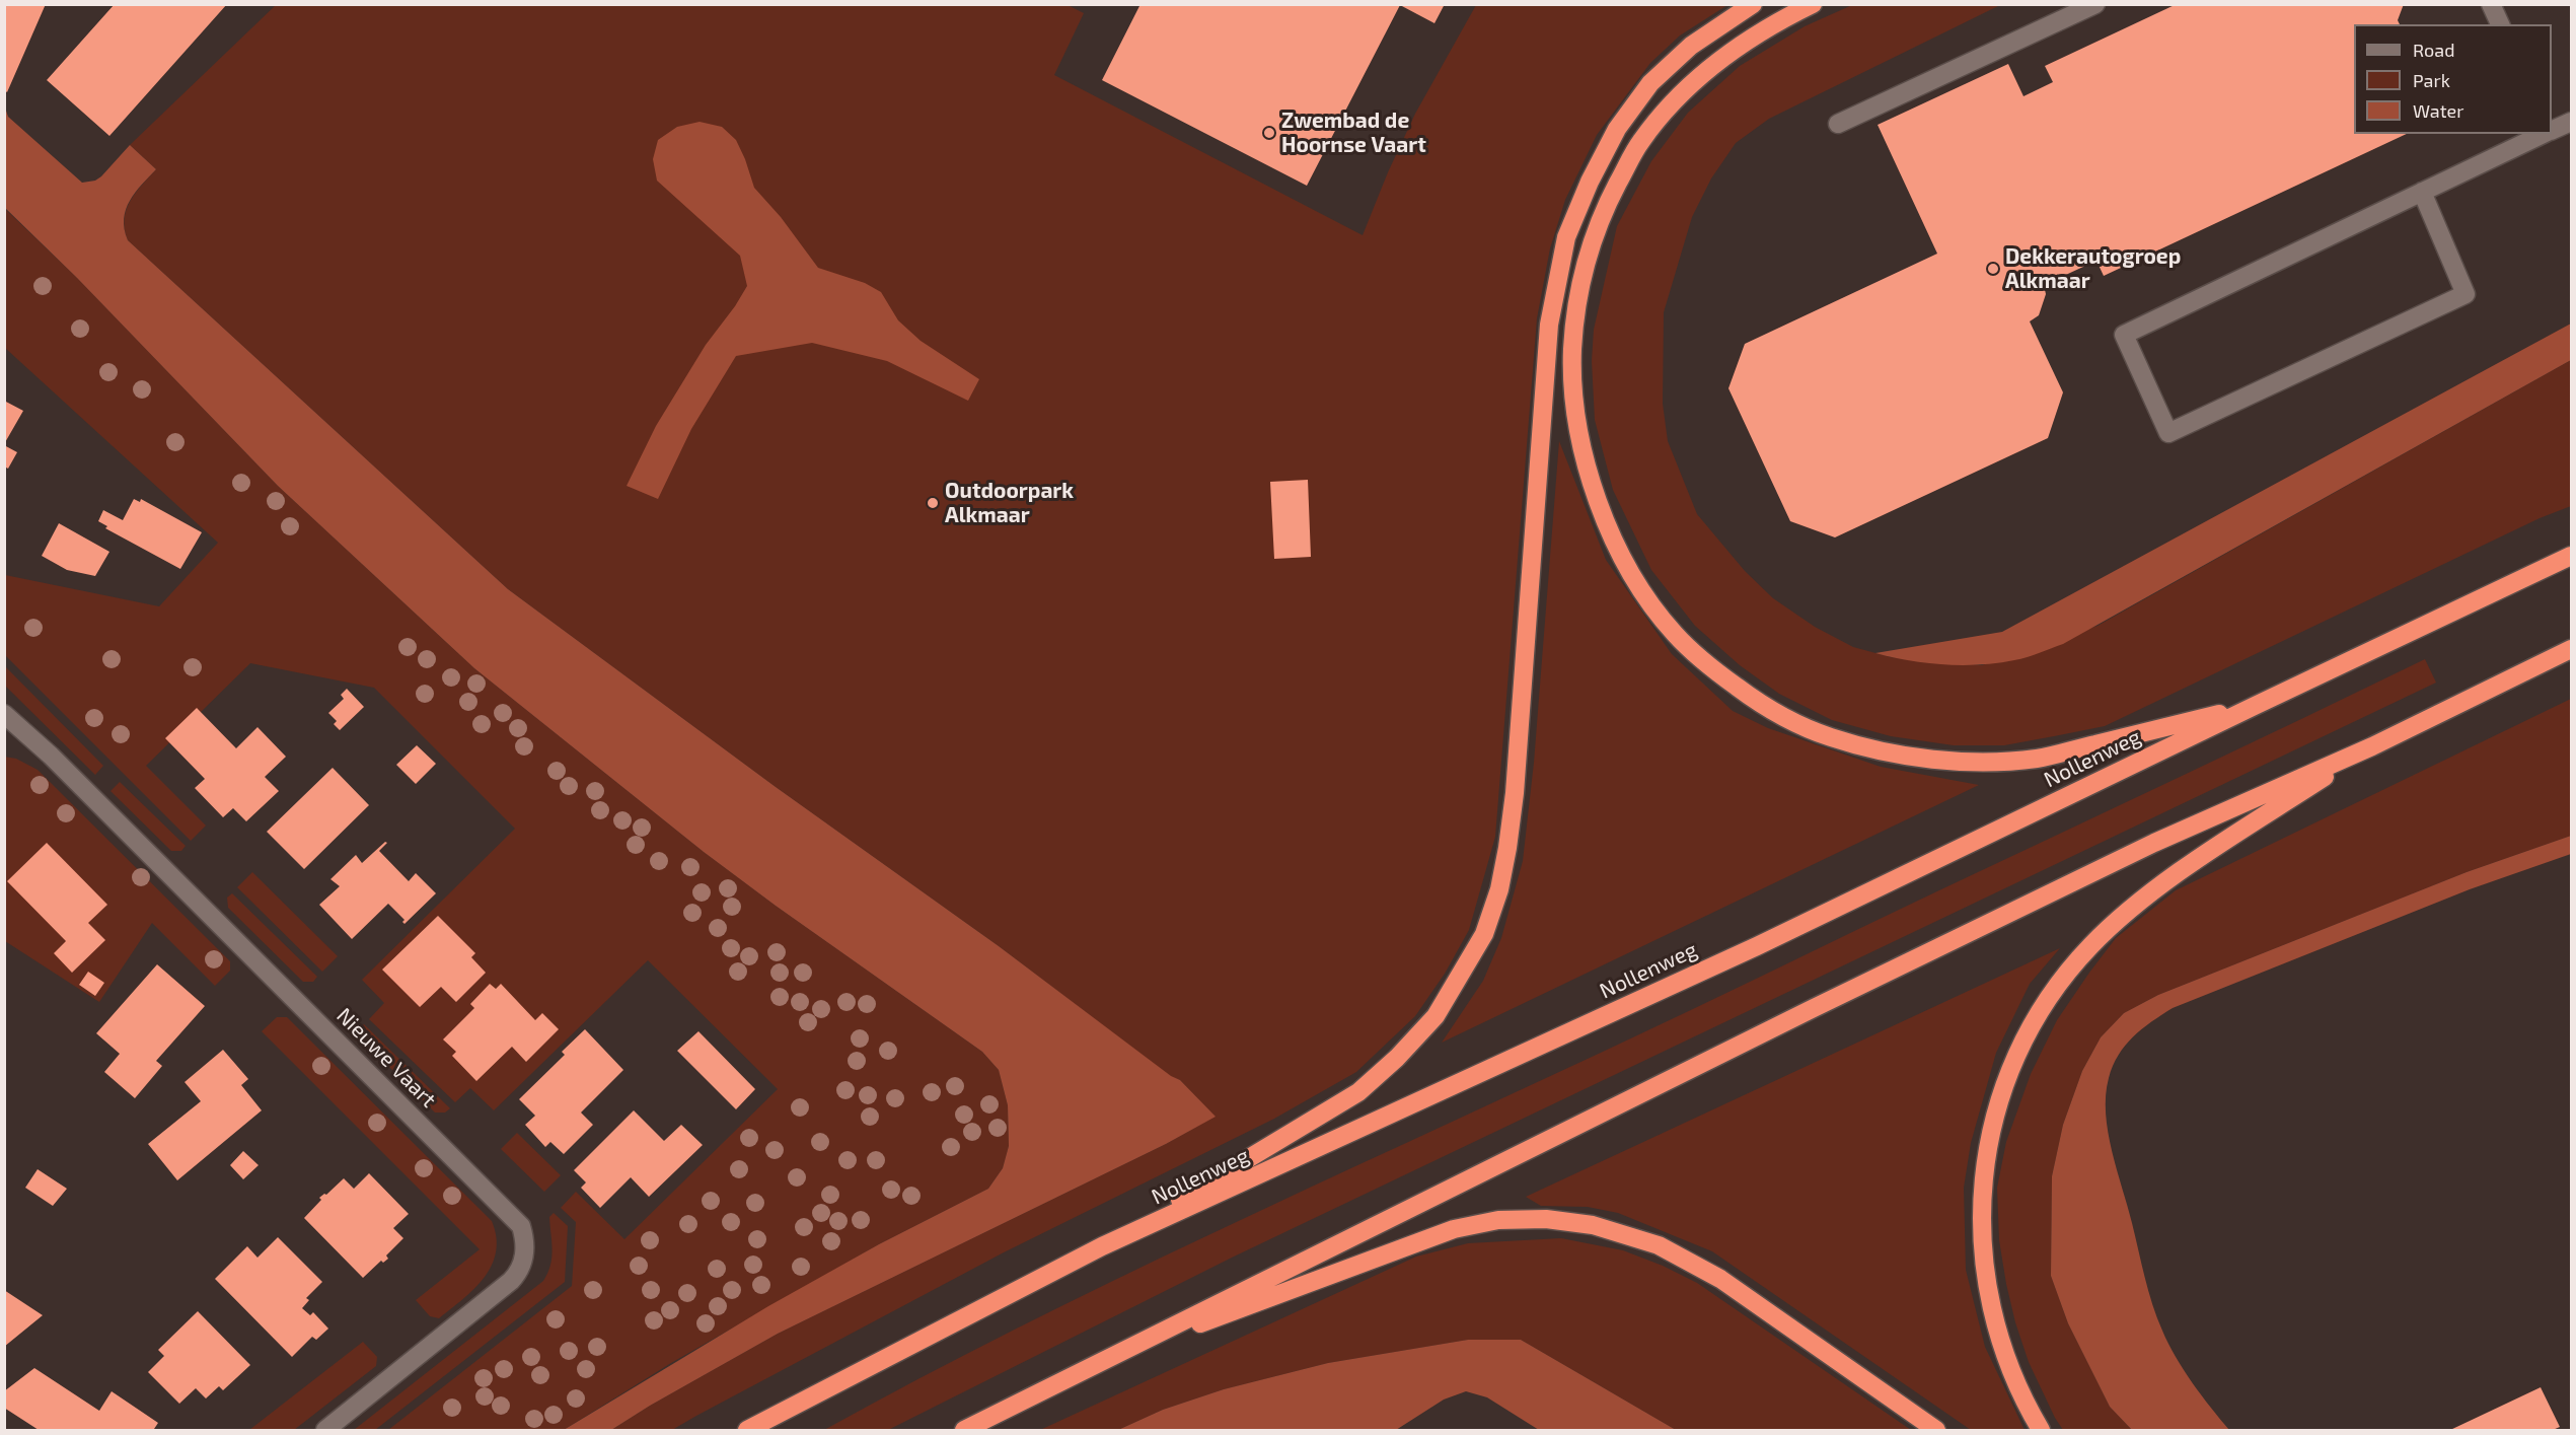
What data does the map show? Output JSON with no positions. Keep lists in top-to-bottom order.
{
  "streets": {
    "highway": ["Nollenweg"],
    "street": ["Nieuwe Vaart"]
  },
  "places": ["Zwembad de Hoornse Vaart", "Dekkerautogroep Alkmaar", "Outdoorpark Alkmaar"],
  "legend": ["Road", "Park", "Water"]
}
